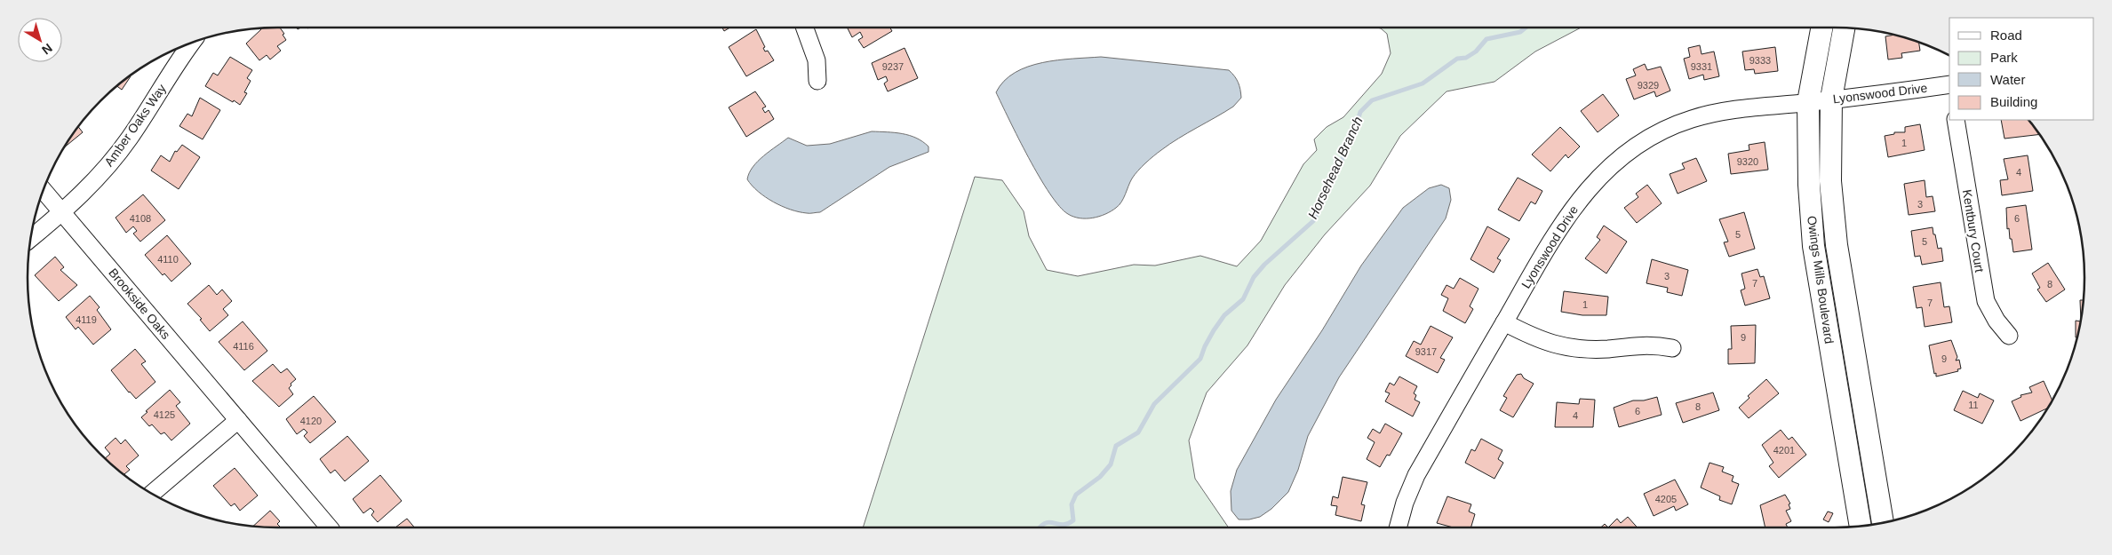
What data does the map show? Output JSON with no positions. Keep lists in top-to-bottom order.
{
  "streets": {
    "main road": ["Owings Mills Boulevard"],
    "street": [
      "Lyonswood Drive",
      "Amber Oaks Way",
      "Kentbury Court",
      "Brookside Oaks"
    ]
  },
  "crossings": [
    ["Lyonswood Drive", "Owings Mills Boulevard"],
    ["Amber Oaks Way", "Brookside Oaks"]
  ],
  "water": ["Horsehead Branch"],
  "house_numbers": [
    "9333",
    "9237",
    "9331",
    "9329",
    "1",
    "9320",
    "4",
    "3",
    "4108",
    "6",
    "5",
    "5",
    "4110",
    "3",
    "7",
    "8",
    "7",
    "1",
    "4119",
    "9",
    "4116",
    "9317",
    "9",
    "11",
    "8",
    "6",
    "4125",
    "4",
    "4120",
    "4201",
    "4205"
  ],
  "legend": [
    "Road",
    "Park",
    "Water",
    "Building"
  ],
  "north": "bottom right"
}
